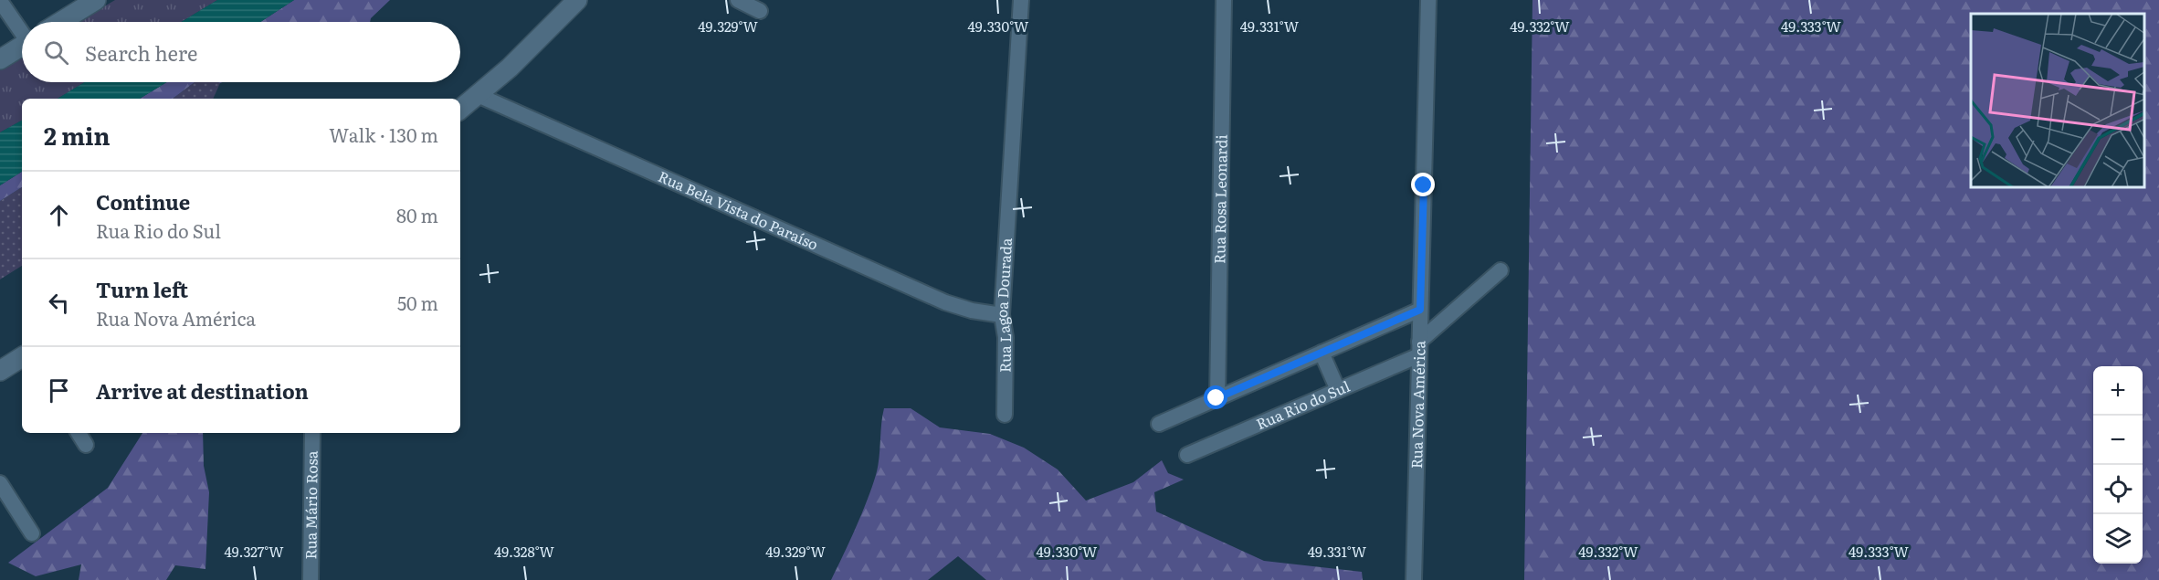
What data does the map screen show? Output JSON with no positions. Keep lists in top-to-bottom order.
{
  "streets": {
    "street": [
      "Rua Rosa Leonardi",
      "Rua Bela Vista do Paraíso",
      "Rua Lagoa Dourada",
      "Rua Nova América",
      "Rua Rio do Sul",
      "Rua Mário Rosa"
    ]
  },
  "crossings": [
    ["Rua Bela Vista do Paraíso", "Rua Lagoa Dourada"],
    ["Rua Nova América", "Rua Rio do Sul"]
  ],
  "page": {
    "search": "Search here",
    "heading": ["2 min", "Walk · 130 m"],
    "list": [
      ["Continue", "Rua Rio do Sul", "80 m"],
      ["Turn left", "Rua Nova América", "50 m"],
      "Arrive at destination"
    ],
    "map_buttons": ["+", "−"]
  },
  "coordinates": [
    "49.329°W",
    "49.330°W",
    "49.331°W",
    "49.332°W",
    "49.333°W",
    "49.327°W",
    "49.328°W"
  ]
}
